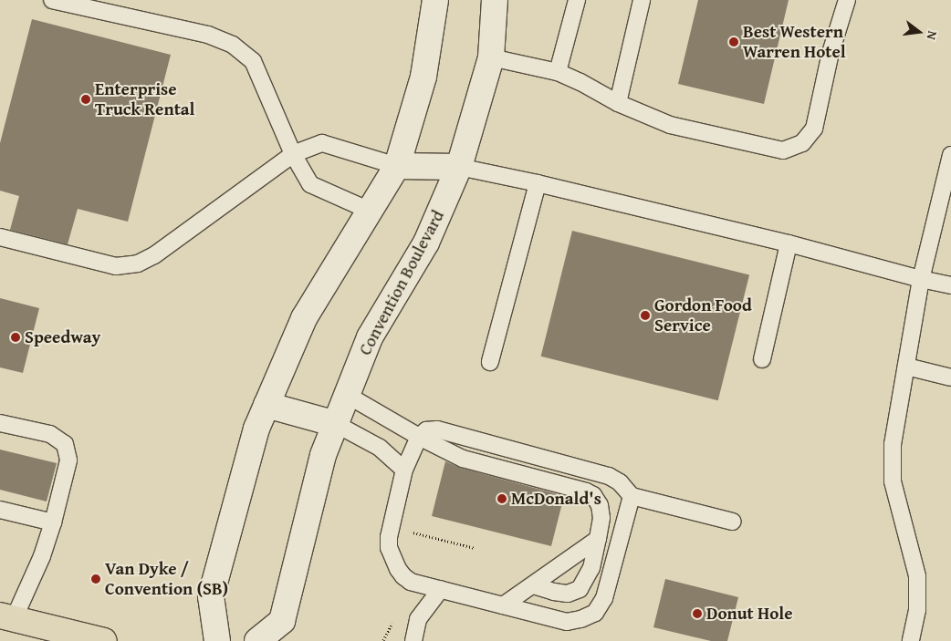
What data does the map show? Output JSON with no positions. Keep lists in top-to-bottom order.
{
  "streets": {
    "street": ["Convention Boulevard"]
  },
  "places": [
    "Best Western Warren Hotel",
    "Enterprise Truck Rental",
    "Gordon Food Service",
    "Speedway",
    "McDonald's",
    "Van Dyke / Convention (SB)",
    "Donut Hole"
  ],
  "north": "right"
}
